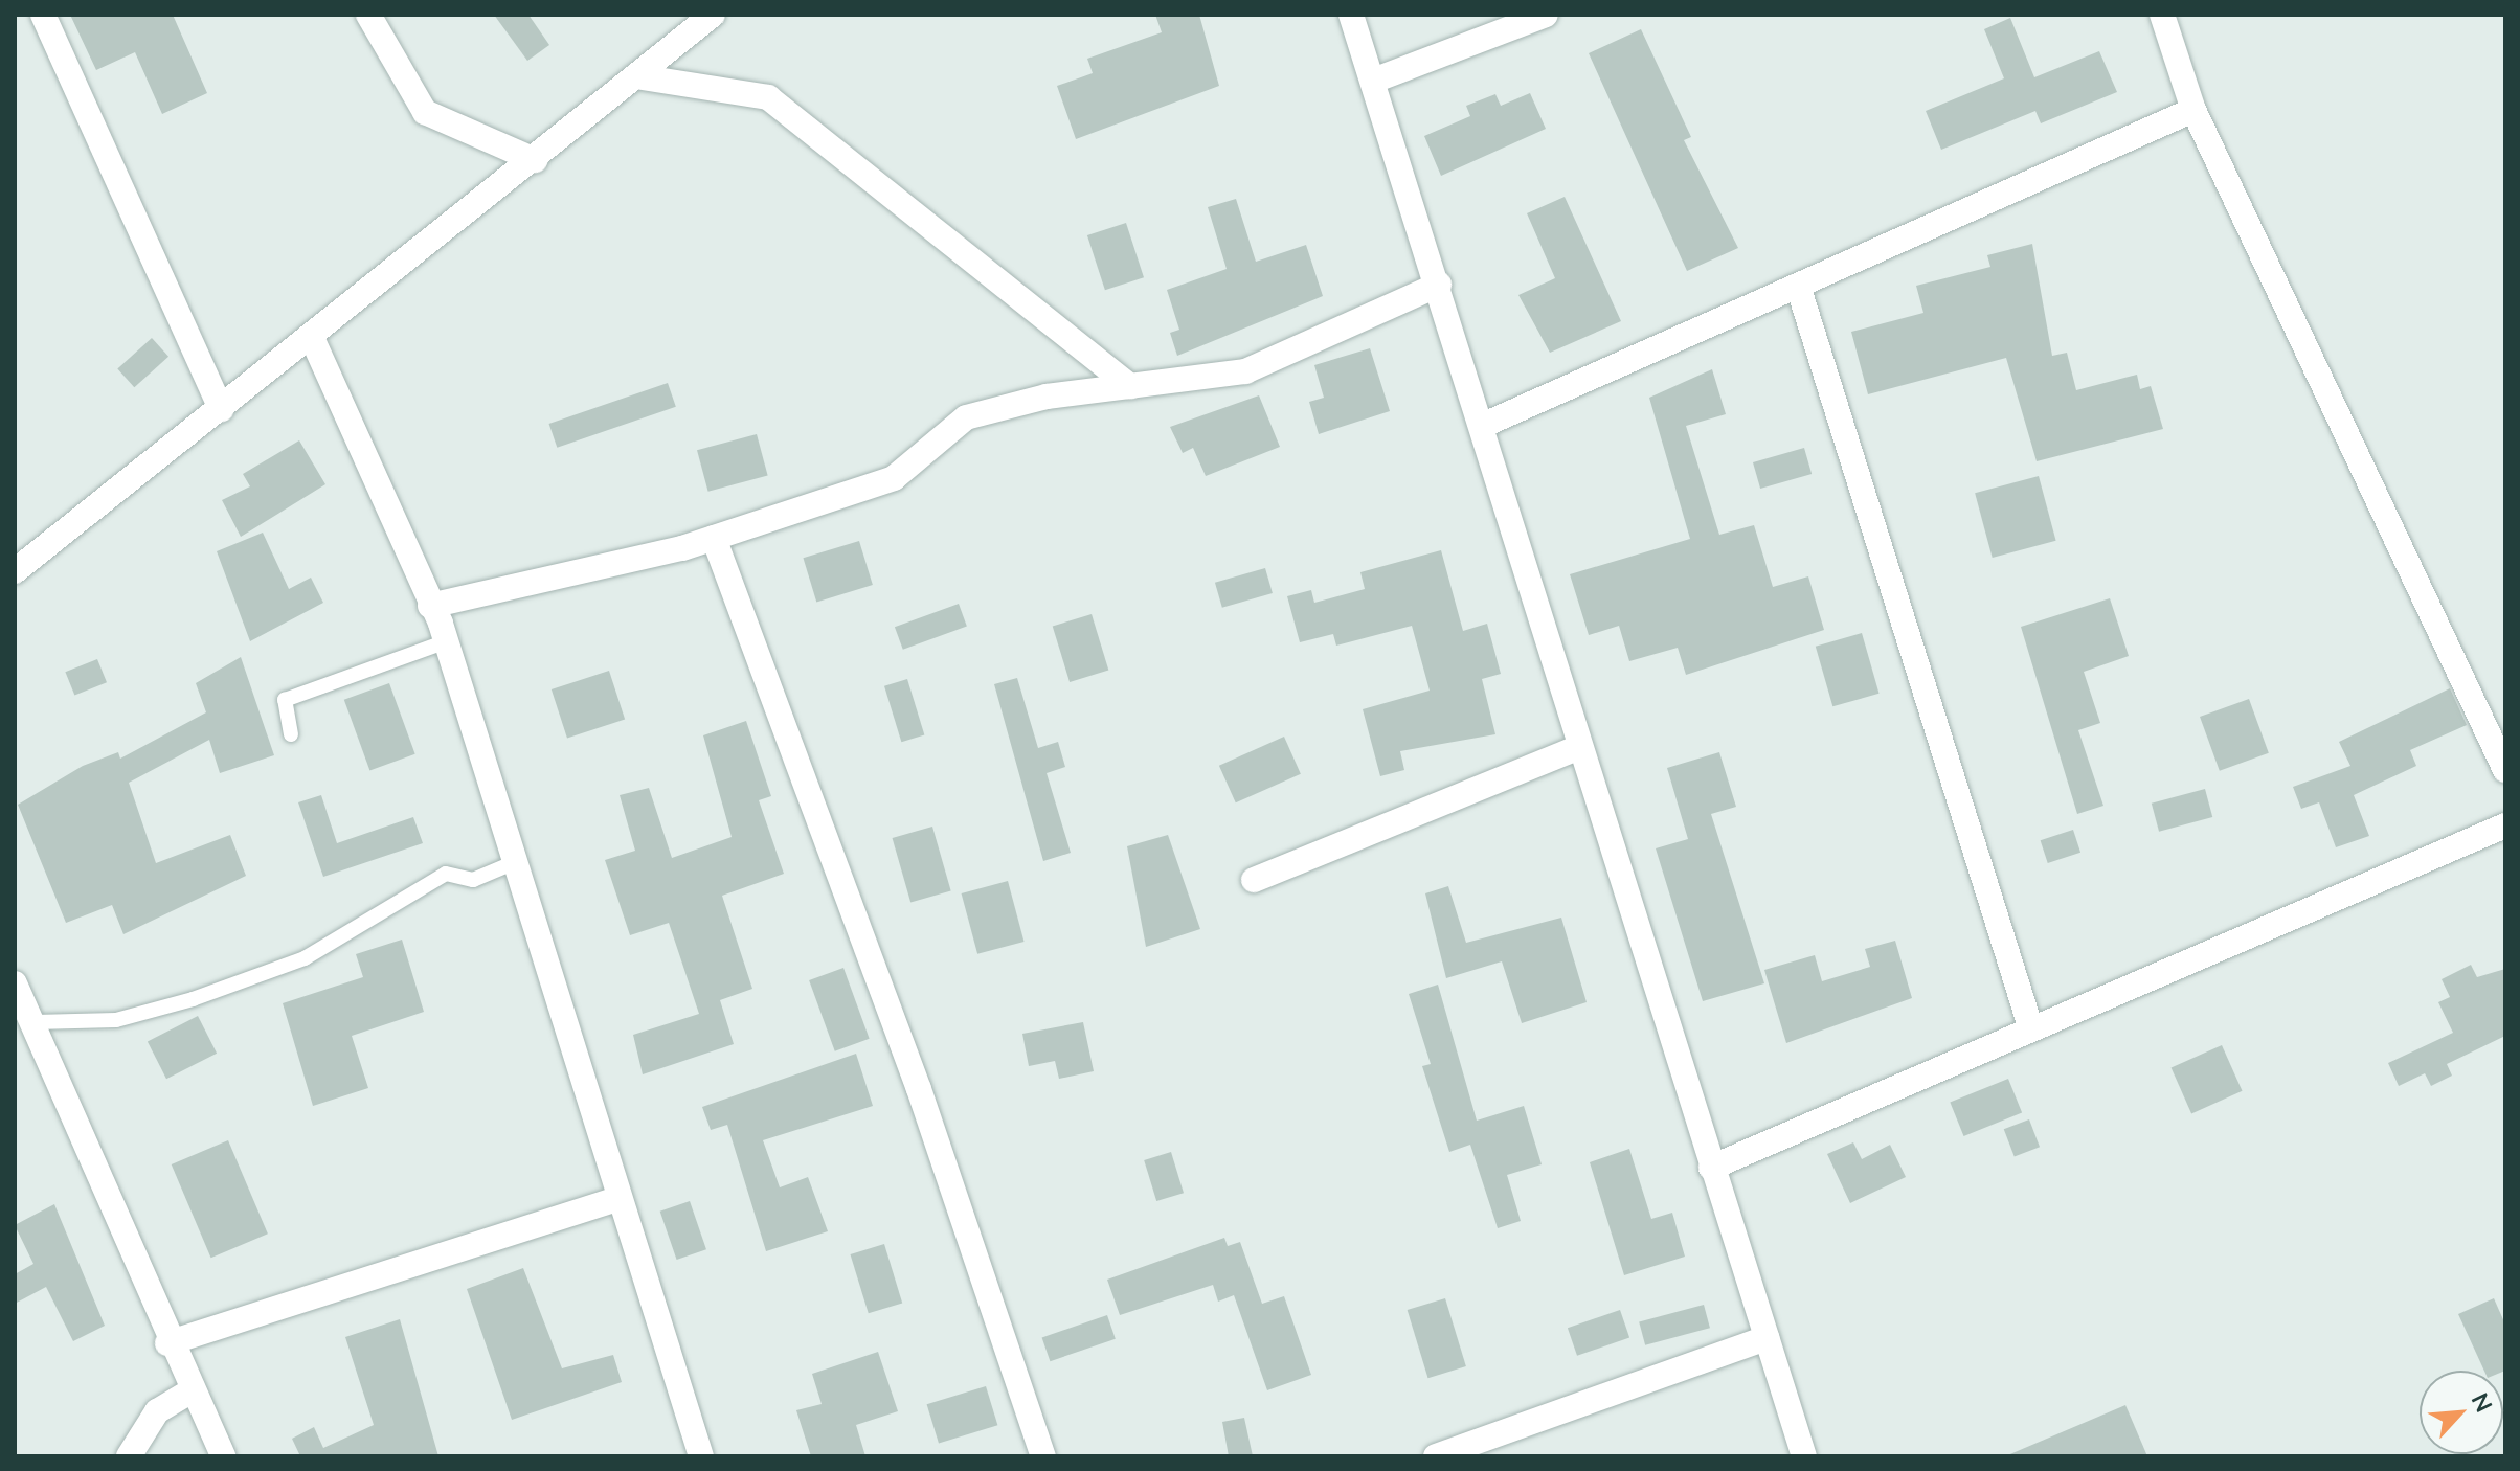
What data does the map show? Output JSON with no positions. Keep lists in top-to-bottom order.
{
  "north": "top right"
}
